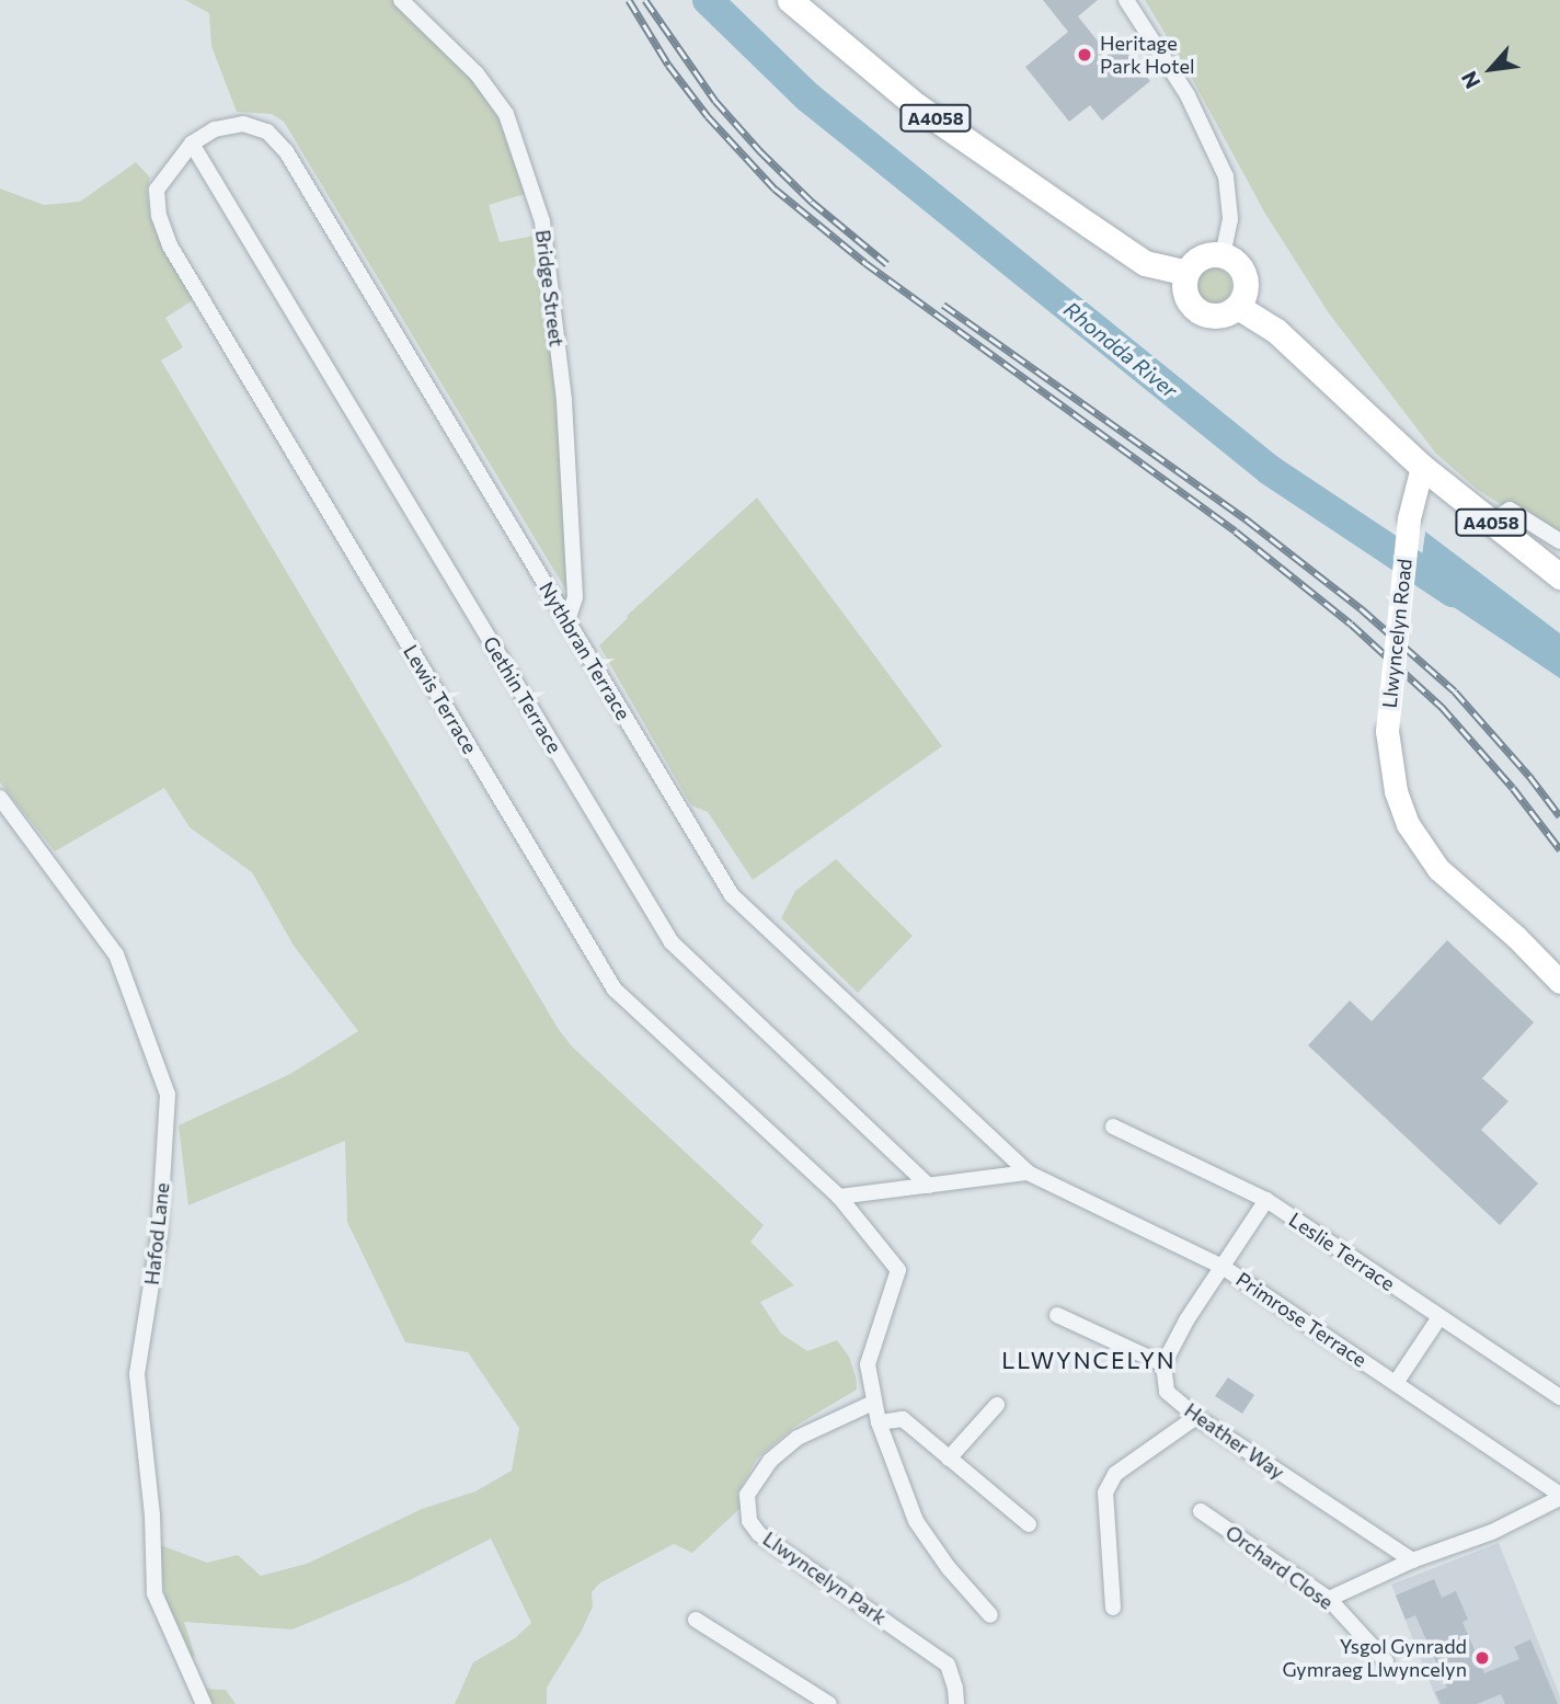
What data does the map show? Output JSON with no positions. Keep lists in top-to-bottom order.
{
  "streets": {
    "main road": ["A4058", "Llwyncelyn Road"],
    "street": [
      "Bridge Street",
      "Nythbran Terrace",
      "Gethin Terrace",
      "Lewis Terrace",
      "Hafod Lane",
      "Leslie Terrace",
      "Primrose Terrace",
      "Heather Way",
      "Orchard Close",
      "Llwyncelyn Park"
    ]
  },
  "crossings": [
    ["A4058", "Llwyncelyn Road"],
    ["Bridge Street", "Nythbran Terrace"],
    ["Nythbran Terrace", "Gethin Terrace"],
    ["Nythbran Terrace", "Lewis Terrace"],
    ["Nythbran Terrace", "Primrose Terrace"],
    ["Gethin Terrace", "Lewis Terrace"]
  ],
  "districts": ["LLWYNCELYN"],
  "water": ["Rhondda River"],
  "places": ["Heritage Park Hotel", "Ysgol Gynradd Gymraeg Llwyncelyn"],
  "north": "bottom left"
}
